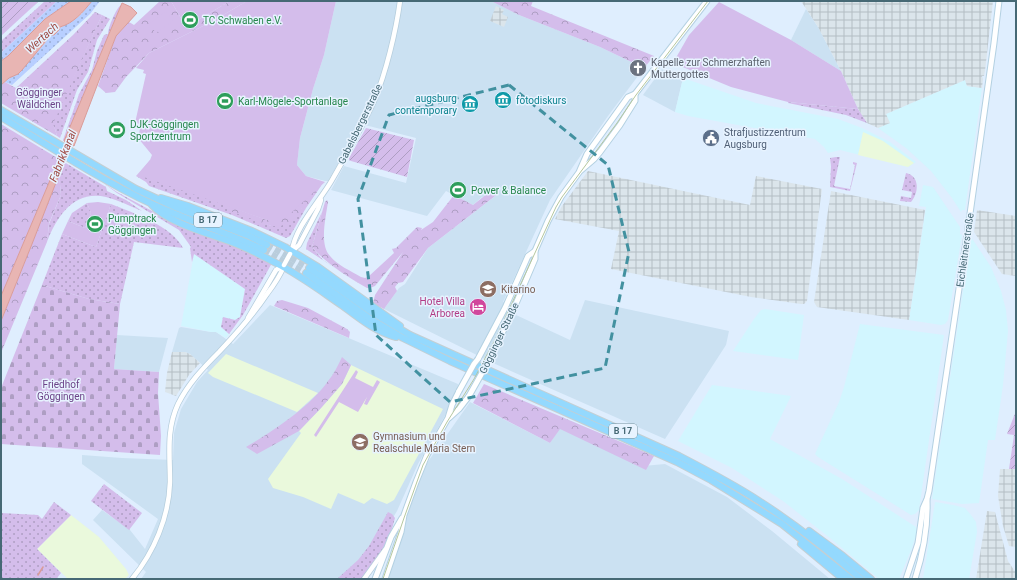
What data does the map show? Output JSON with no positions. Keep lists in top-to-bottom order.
{
  "streets": {
    "highway": ["B 17"],
    "main road": ["Eichleitnerstraße", "Gögginger Straße"],
    "street": ["Gabelsbergerstraße"]
  },
  "water": ["Wertach", "Fabrikkanal"],
  "parks": ["Gögginger Wäldchen", "Friedhof Göggingen"],
  "places": {
    "sports": [
      "TC Schwaben e.V.",
      "Karl-Mögele-Sportanlage",
      "DJK-Göggingen Sportzentrum",
      "Power & Balance",
      "Pumptrack Göggingen"
    ],
    "church": ["Kapelle zur Schmerzhaften Muttergottes"],
    "museum": ["fotodiskurs", "augsburg contemporary"],
    "public building": ["Strafjustizzentrum Augsburg"],
    "school or university": ["Kitarino", "Gymnasium und Realschule Maria Stern"],
    "hotel": ["Hotel Villa Arborea"]
  }
}
